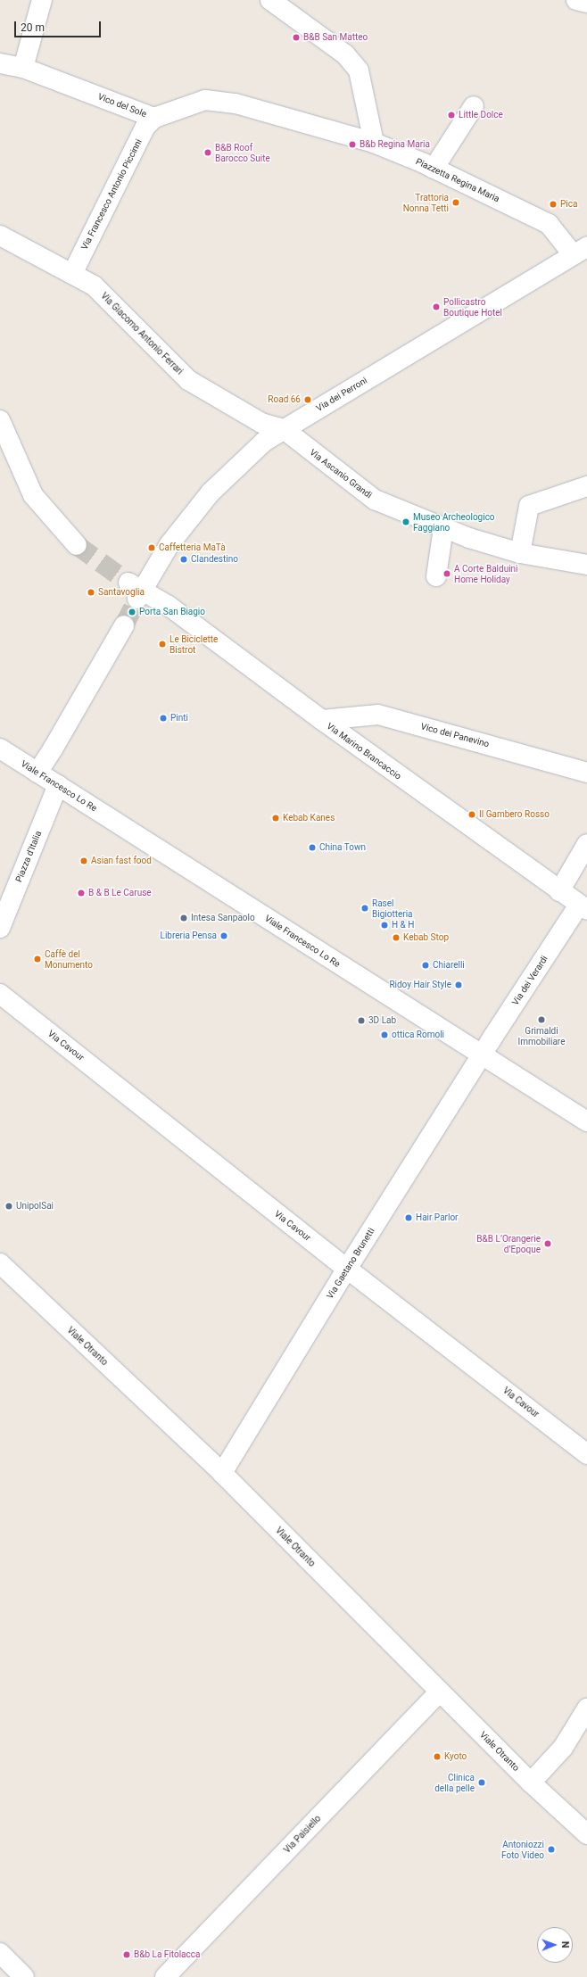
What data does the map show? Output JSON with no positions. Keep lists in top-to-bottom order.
{
  "streets": {
    "street": [
      "Vico del Sole",
      "Piazzetta Regina Maria",
      "Via Francesco Antonio Piccinni",
      "Via Giacomo Antonio Ferrari",
      "Via dei Perroni",
      "Via Ascanio Grandi",
      "Vico dei Panevino",
      "Via Marino Brancaccio",
      "Viale Francesco Lo Re",
      "Piazza d'Italia",
      "Via dei Verardi",
      "Via Cavour",
      "Via Gaetano Brunetti",
      "Viale Otranto",
      "Via Paisiello"
    ]
  },
  "crossings": [
    ["Vico del Sole", "Piazzetta Regina Maria"],
    ["Vico del Sole", "Via Francesco Antonio Piccinni"],
    ["Piazzetta Regina Maria", "Via dei Perroni"],
    ["Via Francesco Antonio Piccinni", "Via Giacomo Antonio Ferrari"],
    ["Via Giacomo Antonio Ferrari", "Via dei Perroni"],
    ["Via Giacomo Antonio Ferrari", "Via Ascanio Grandi"],
    ["Via dei Perroni", "Via Ascanio Grandi"],
    ["Via dei Perroni", "Via Marino Brancaccio"],
    ["Vico dei Panevino", "Via Marino Brancaccio"],
    ["Via Marino Brancaccio", "Via dei Verardi"],
    ["Viale Francesco Lo Re", "Piazza d'Italia"],
    ["Viale Francesco Lo Re", "Via dei Verardi"],
    ["Viale Francesco Lo Re", "Via Gaetano Brunetti"],
    ["Via dei Verardi", "Via Gaetano Brunetti"],
    ["Via Cavour", "Via Gaetano Brunetti"],
    ["Via Gaetano Brunetti", "Viale Otranto"],
    ["Viale Otranto", "Via Paisiello"]
  ],
  "places": [
    "B&B San Matteo",
    "Little Dolce",
    "B&b Regina Maria",
    "B&B Roof Barocco Suite",
    "Trattoria Nonna Tetti",
    "Pica",
    "Pollicastro Boutique Hotel",
    "Road 66",
    "Museo Archeologico Faggiano",
    "Caffetteria MaTà",
    "Clandestino",
    "A Corte Balduini Home Holiday",
    "Santavoglia",
    "Porta San Biagio",
    "Le Biciclette Bistrot",
    "Pinti",
    "Il Gambero Rosso",
    "Kebab Kanes",
    "China Town",
    "Asian fast food",
    "B & B Le Caruse",
    "Rasel Bigiotteria",
    "Intesa Sanpaolo",
    "H & H",
    "Libreria Pensa",
    "Kebab Stop",
    "Caffè del Monumento",
    "Chiarelli",
    "Ridoy Hair Style",
    "Grimaldi Immobiliare",
    "3D Lab",
    "ottica Romoli",
    "UnipolSai",
    "Hair Parlor",
    "B&B L’Orangerie d’Epoque",
    "Kyoto",
    "Clinica della pelle",
    "Antoniozzi Foto Video",
    "B&b La Fitolacca"
  ],
  "scale_bar": "20 m",
  "north": "right"
}
